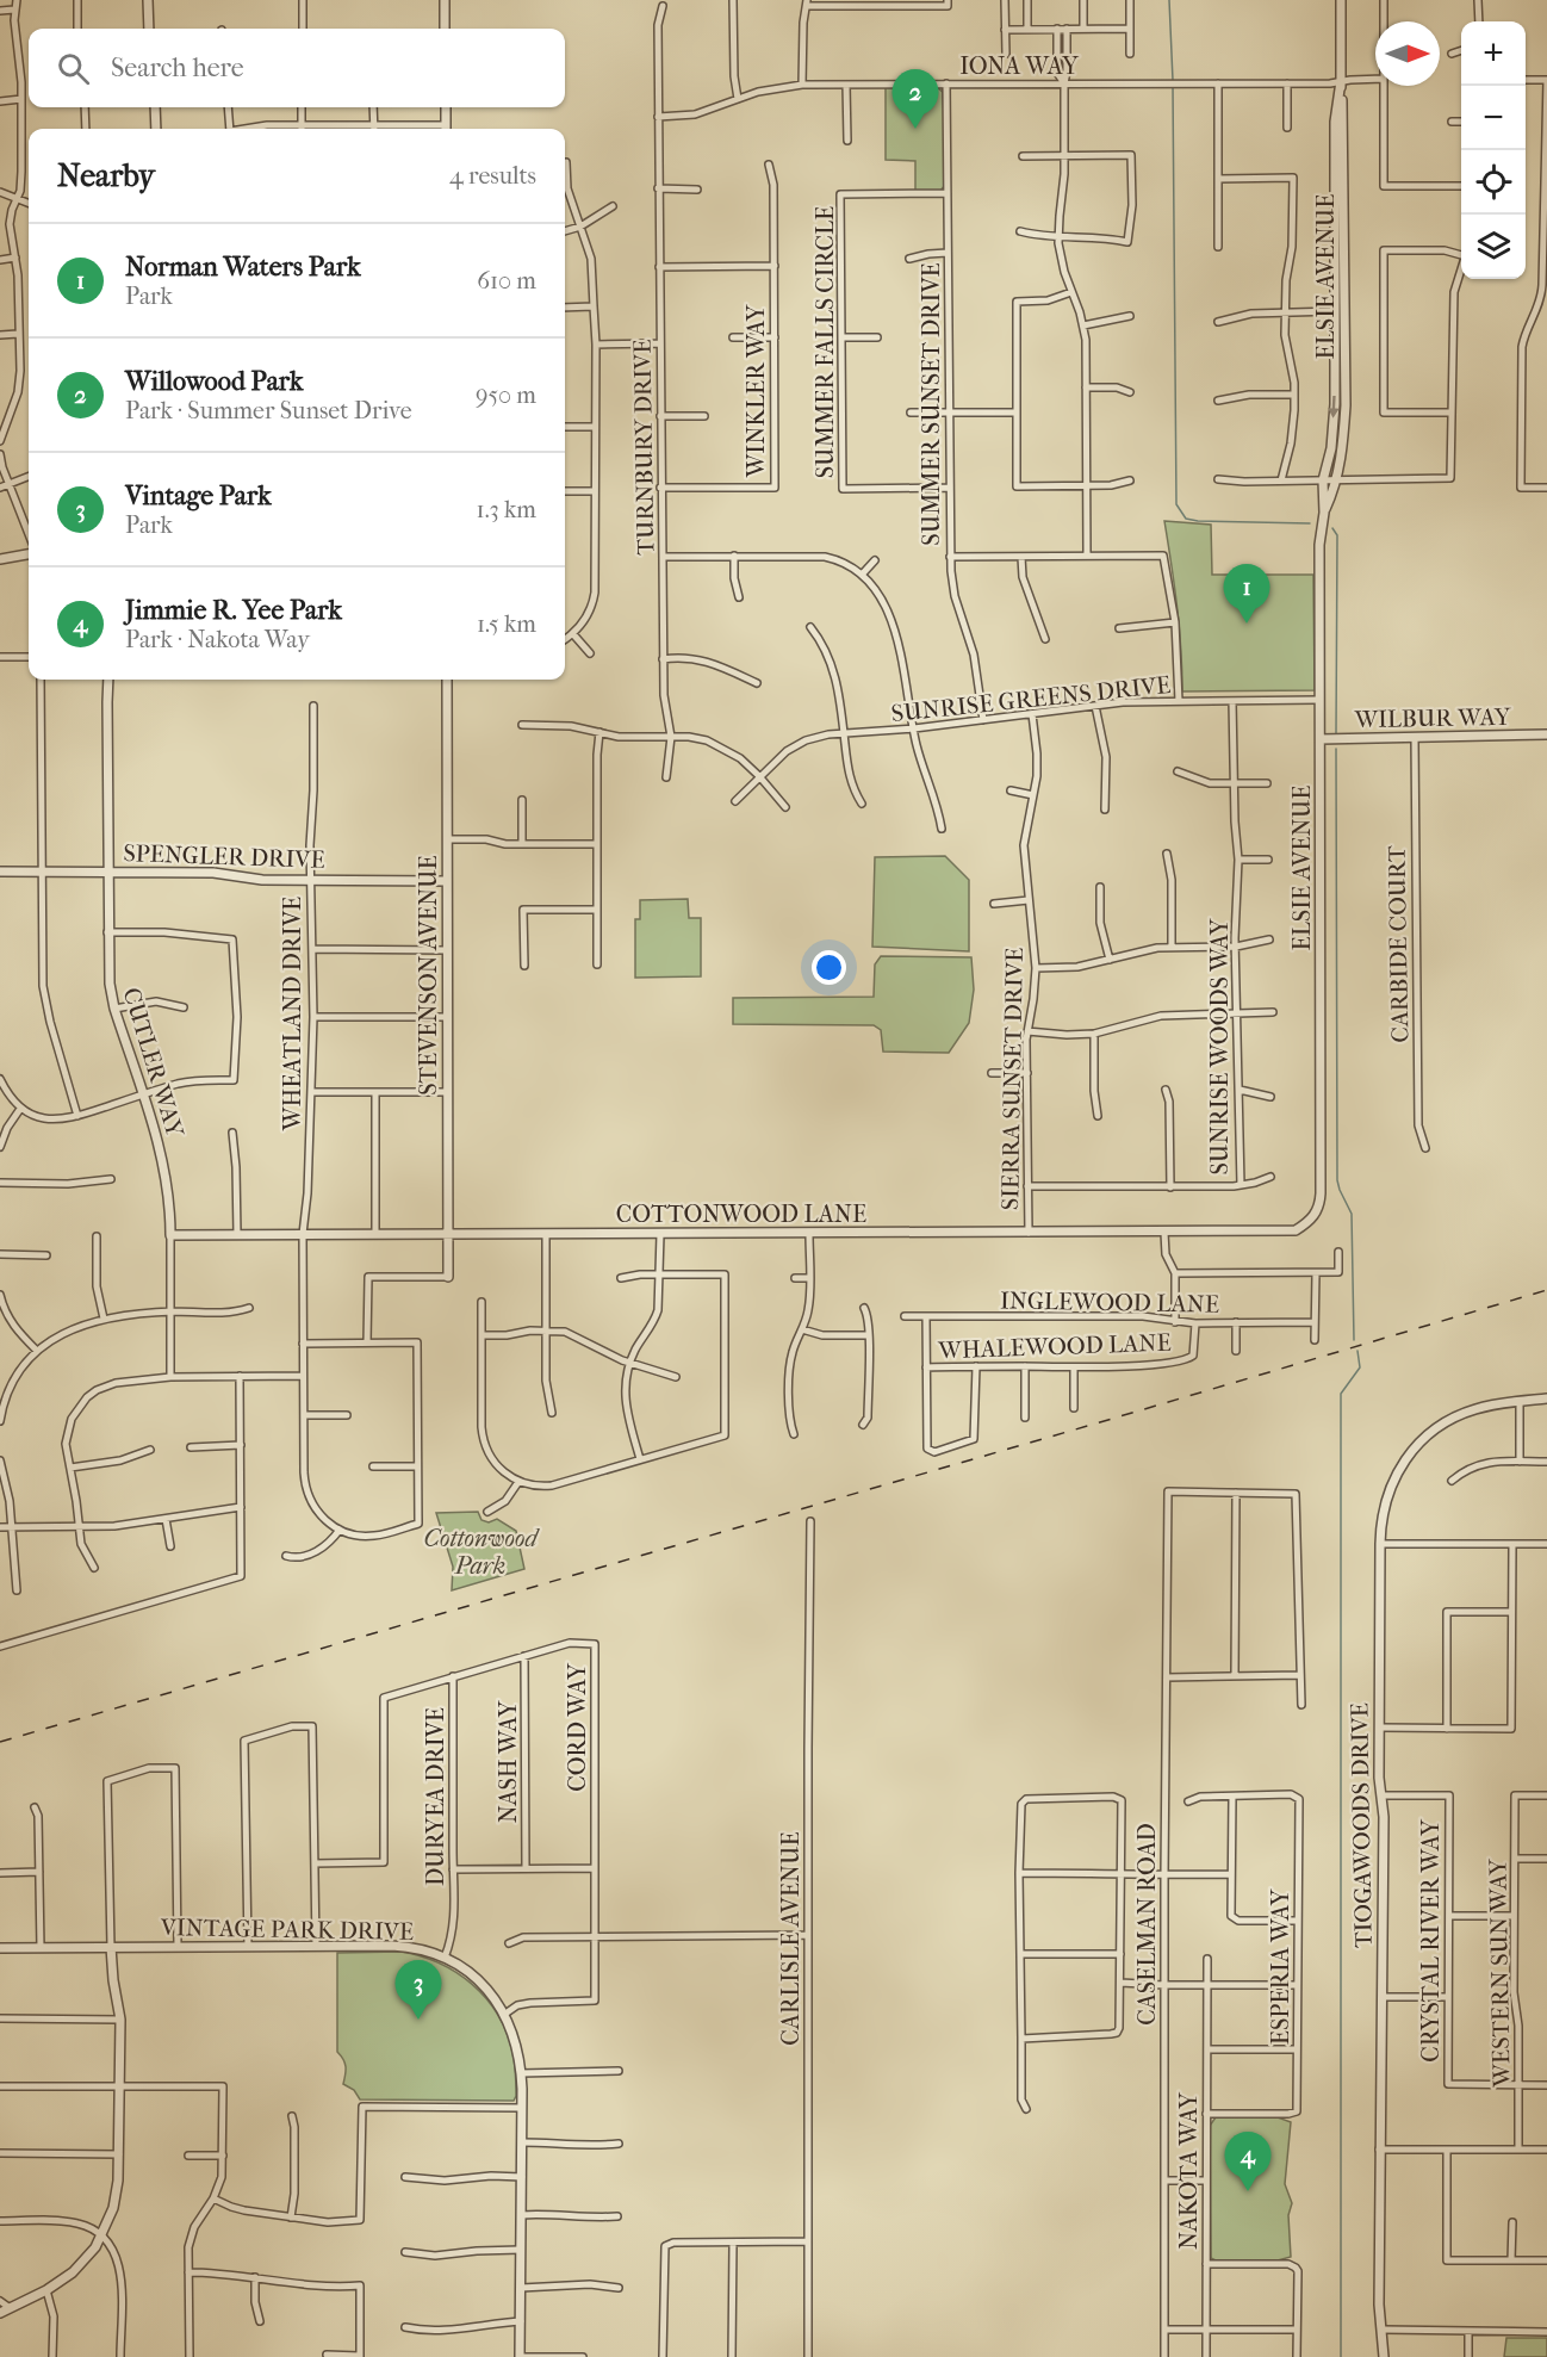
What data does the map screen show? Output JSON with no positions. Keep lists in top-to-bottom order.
{
  "streets": {
    "street": [
      "IONA WAY",
      "ELSIE AVENUE",
      "SUMMER FALLS CIRCLE",
      "WINKLER WAY",
      "SUMMER SUNSET DRIVE",
      "TURNBURY DRIVE",
      "SUNRISE GREENS DRIVE",
      "WILBUR WAY",
      "SPENGLER DRIVE",
      "CARBIDE COURT",
      "STEVENSON AVENUE",
      "WHEATLAND DRIVE",
      "SUNRISE WOODS WAY",
      "CUTLER WAY",
      "SIERRA SUNSET DRIVE",
      "COTTONWOOD LANE",
      "INGLEWOOD LANE",
      "WHALEWOOD LANE",
      "CORD WAY",
      "NASH WAY",
      "DURYEA DRIVE",
      "TIOGAWOODS DRIVE",
      "CASELMAN ROAD",
      "VINTAGE PARK DRIVE",
      "CARLISLE AVENUE",
      "CRYSTAL RIVER WAY",
      "ESPERIA WAY",
      "WESTERN SUN WAY",
      "NAKOTA WAY"
    ]
  },
  "crossings": [
    ["IONA WAY", "ELSIE AVENUE"],
    ["IONA WAY", "SUMMER SUNSET DRIVE"],
    ["IONA WAY", "TURNBURY DRIVE"],
    ["ELSIE AVENUE", "SUNRISE GREENS DRIVE"],
    ["ELSIE AVENUE", "WILBUR WAY"],
    ["ELSIE AVENUE", "COTTONWOOD LANE"],
    ["SUMMER FALLS CIRCLE", "SUMMER SUNSET DRIVE"],
    ["WINKLER WAY", "TURNBURY DRIVE"],
    ["SUMMER SUNSET DRIVE", "SUNRISE GREENS DRIVE"],
    ["SUNRISE GREENS DRIVE", "SUNRISE WOODS WAY"],
    ["SUNRISE GREENS DRIVE", "SIERRA SUNSET DRIVE"],
    ["WILBUR WAY", "CARBIDE COURT"],
    ["SPENGLER DRIVE", "STEVENSON AVENUE"],
    ["SPENGLER DRIVE", "WHEATLAND DRIVE"],
    ["SPENGLER DRIVE", "CUTLER WAY"],
    ["STEVENSON AVENUE", "COTTONWOOD LANE"],
    ["WHEATLAND DRIVE", "COTTONWOOD LANE"],
    ["SUNRISE WOODS WAY", "SIERRA SUNSET DRIVE"],
    ["CUTLER WAY", "COTTONWOOD LANE"],
    ["SIERRA SUNSET DRIVE", "COTTONWOOD LANE"],
    ["INGLEWOOD LANE", "WHALEWOOD LANE"],
    ["CORD WAY", "NASH WAY"],
    ["CORD WAY", "DURYEA DRIVE"],
    ["CORD WAY", "VINTAGE PARK DRIVE"],
    ["DURYEA DRIVE", "VINTAGE PARK DRIVE"],
    ["TIOGAWOODS DRIVE", "CRYSTAL RIVER WAY"],
    ["CRYSTAL RIVER WAY", "WESTERN SUN WAY"],
    ["ESPERIA WAY", "NAKOTA WAY"]
  ],
  "parks": ["Cottonwood Park"],
  "north": "right",
  "page": {
    "map_buttons": ["+", "−"],
    "search": "Search here",
    "pins": [
      "2",
      "1",
      "3",
      "4"
    ],
    "heading": ["Nearby", "4 results"],
    "list": [
      {
        "mark": "1",
        "name": "Norman Waters Park",
        "note": "Park",
        "value": "610 m"
      },
      {
        "mark": "2",
        "name": "Willowood Park",
        "note": "Park · Summer Sunset Drive",
        "value": "950 m"
      },
      {
        "mark": "3",
        "name": "Vintage Park",
        "note": "Park",
        "value": "1.3 km"
      },
      {
        "mark": "4",
        "name": "Jimmie R. Yee Park",
        "note": "Park · Nakota Way",
        "value": "1.5 km"
      }
    ]
  }
}
